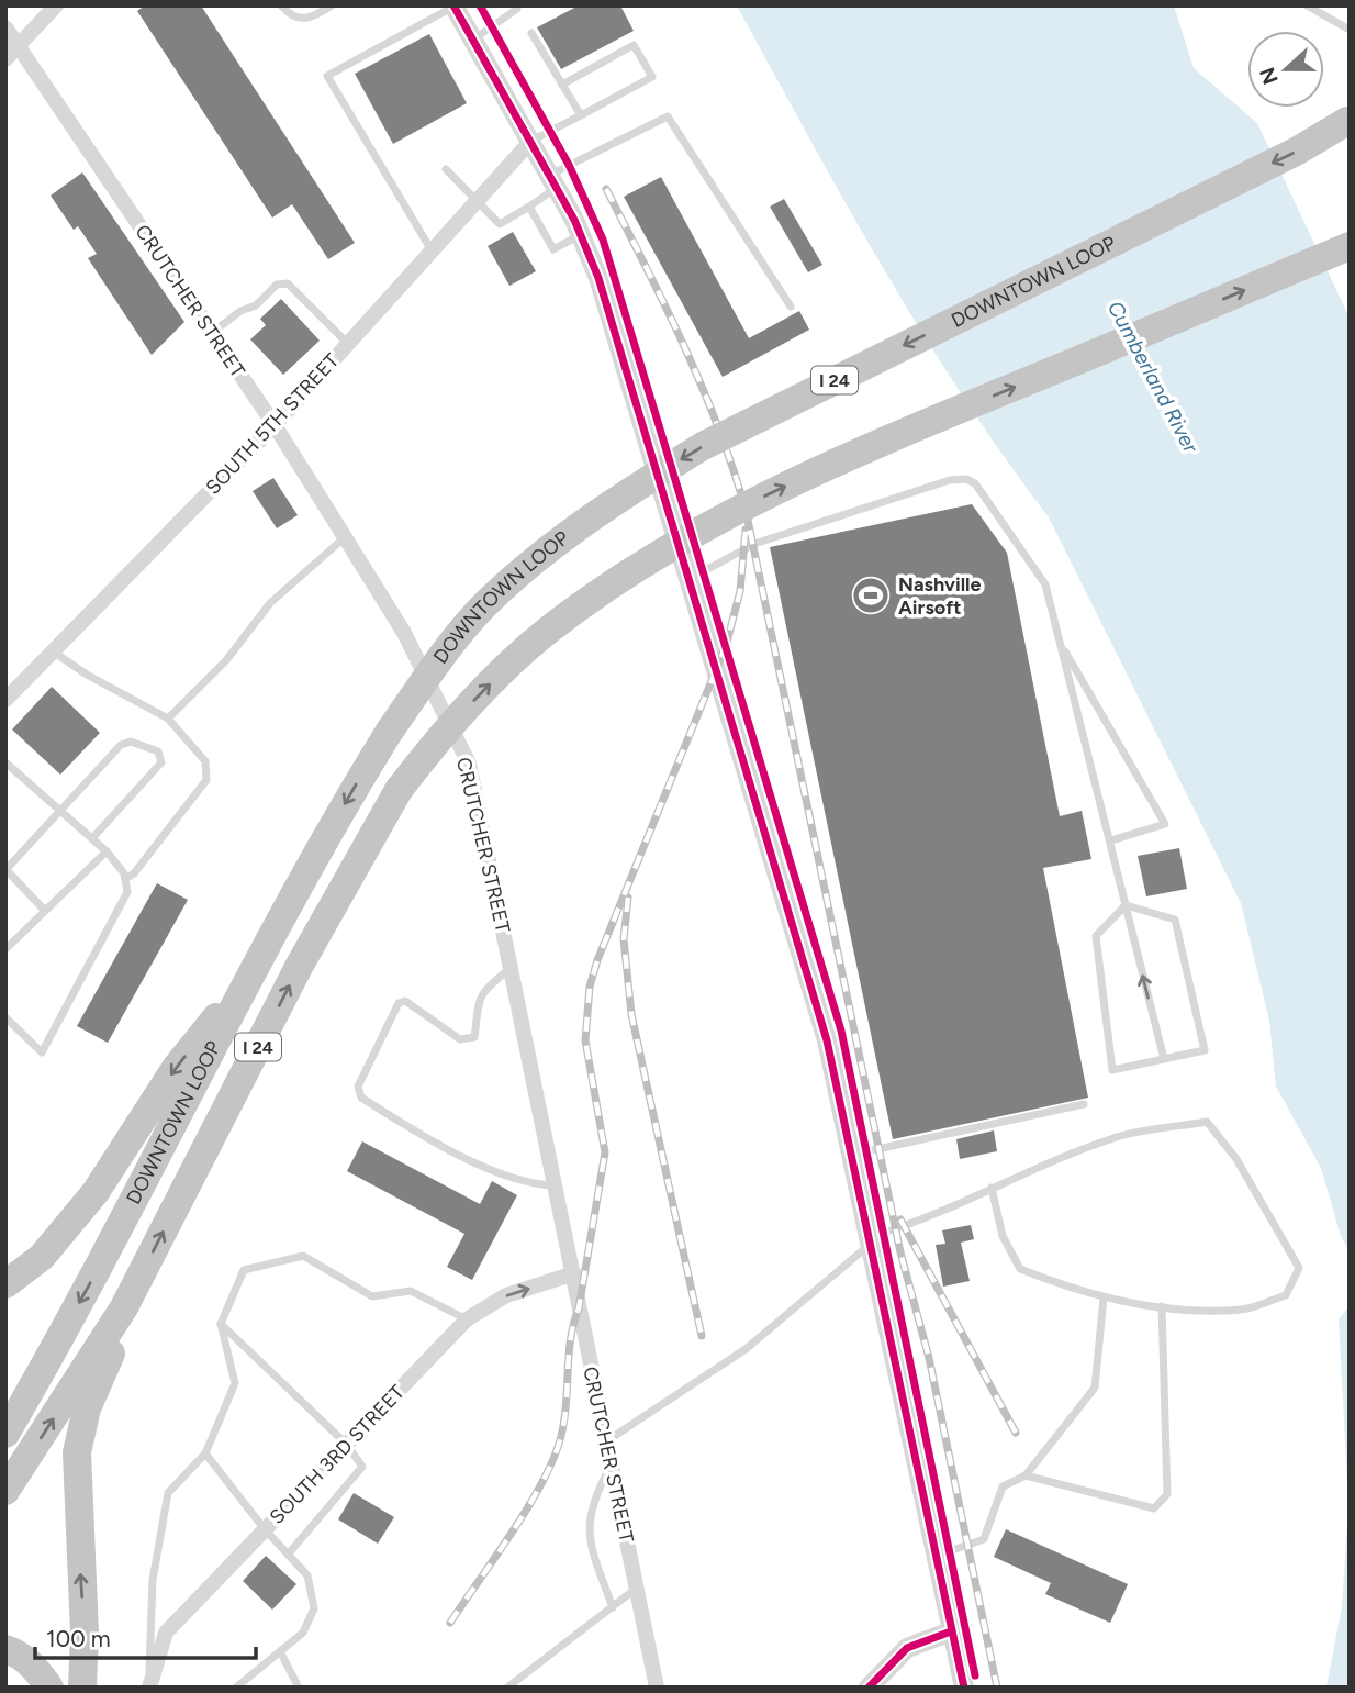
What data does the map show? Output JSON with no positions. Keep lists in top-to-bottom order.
{
  "streets": {
    "highway": ["DOWNTOWN LOOP", "I 24"],
    "street": ["CRUTCHER STREET", "SOUTH 5TH STREET", "SOUTH 3RD STREET"]
  },
  "crossings": [
    ["CRUTCHER STREET", "SOUTH 5TH STREET"],
    ["CRUTCHER STREET", "SOUTH 3RD STREET"]
  ],
  "water": ["Cumberland River"],
  "places": {
    "sports": ["Nashville Airsoft"]
  },
  "scale_bar": "100 m",
  "north": "left"
}
